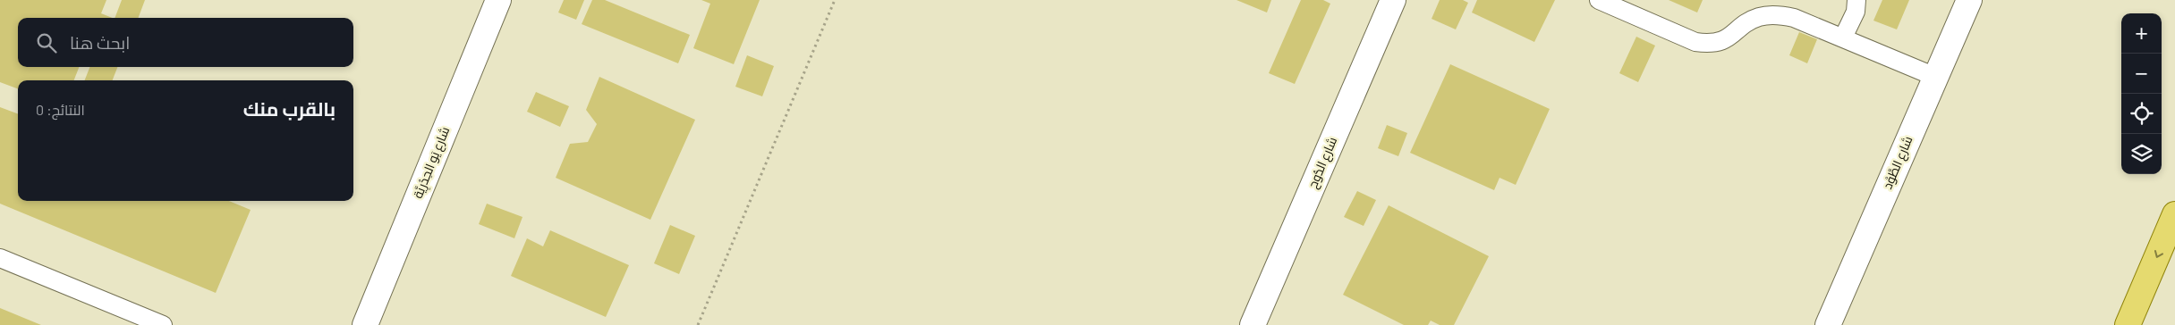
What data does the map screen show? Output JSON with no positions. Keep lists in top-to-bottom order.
{
  "streets": {
    "street": ["شارع يَو الحِدْرِيَّة", "شارع الدُّوح", "شارع الطَّوْد"]
  },
  "page": {
    "map_buttons": ["+", "−"],
    "search": "ابحث هنا",
    "heading": ["بالقرب منك", "النتائج: 0"]
  }
}
